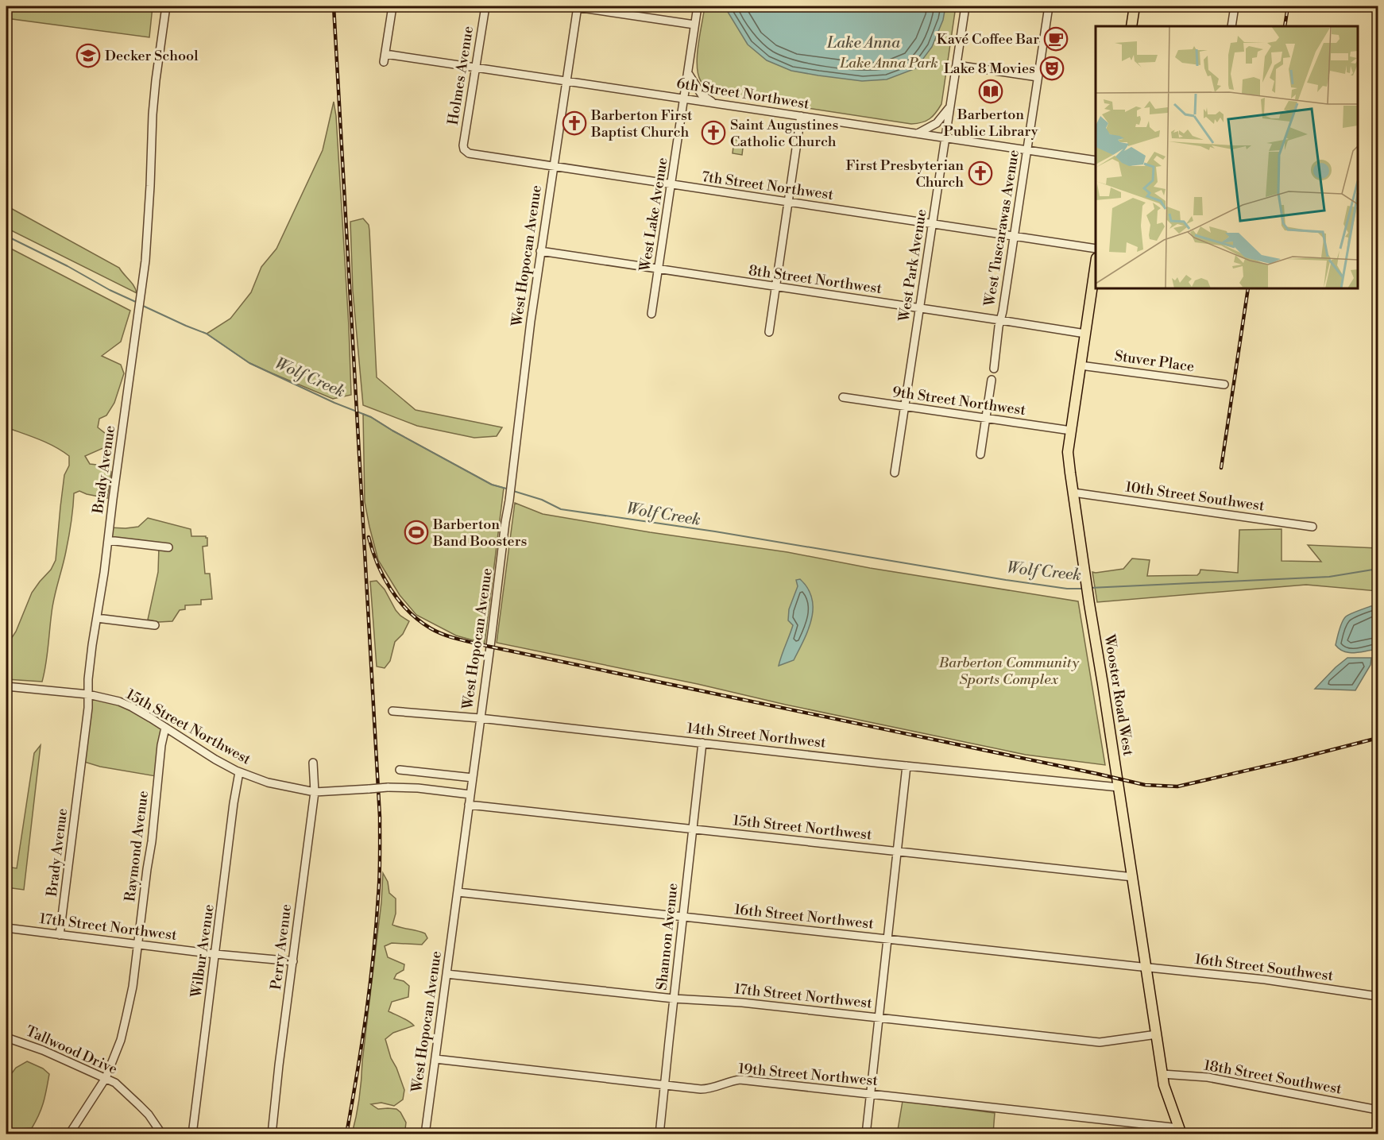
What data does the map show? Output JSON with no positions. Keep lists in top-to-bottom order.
{
  "streets": {
    "main road": ["Wooster Road West"],
    "street": [
      "Holmes Avenue",
      "6th Street Northwest",
      "7th Street Northwest",
      "West Lake Avenue",
      "West Tuscarawas Avenue",
      "West Hopocan Avenue",
      "West Park Avenue",
      "8th Street Northwest",
      "Stuver Place",
      "9th Street Northwest",
      "Brady Avenue",
      "10th Street Southwest",
      "15th Street Northwest",
      "14th Street Northwest",
      "Raymond Avenue",
      "16th Street Northwest",
      "17th Street Northwest",
      "Shannon Avenue",
      "Perry Avenue",
      "Wilbur Avenue",
      "16th Street Southwest",
      "Tallwood Drive",
      "19th Street Northwest",
      "18th Street Southwest"
    ]
  },
  "crossings": [
    ["Holmes Avenue", "6th Street Northwest"],
    ["Holmes Avenue", "7th Street Northwest"],
    ["6th Street Northwest", "West Lake Avenue"],
    ["6th Street Northwest", "West Tuscarawas Avenue"],
    ["6th Street Northwest", "West Hopocan Avenue"],
    ["6th Street Northwest", "West Park Avenue"],
    ["7th Street Northwest", "West Lake Avenue"],
    ["7th Street Northwest", "West Tuscarawas Avenue"],
    ["7th Street Northwest", "West Hopocan Avenue"],
    ["7th Street Northwest", "West Park Avenue"],
    ["West Lake Avenue", "8th Street Northwest"],
    ["West Tuscarawas Avenue", "8th Street Northwest"],
    ["West Hopocan Avenue", "8th Street Northwest"],
    ["West Hopocan Avenue", "15th Street Northwest"],
    ["West Hopocan Avenue", "14th Street Northwest"],
    ["West Hopocan Avenue", "16th Street Northwest"],
    ["West Hopocan Avenue", "17th Street Northwest"],
    ["West Hopocan Avenue", "19th Street Northwest"],
    ["West Park Avenue", "8th Street Northwest"],
    ["West Park Avenue", "9th Street Northwest"],
    ["8th Street Northwest", "Wooster Road West"],
    ["Stuver Place", "Wooster Road West"],
    ["9th Street Northwest", "Wooster Road West"],
    ["Brady Avenue", "15th Street Northwest"],
    ["Brady Avenue", "17th Street Northwest"],
    ["10th Street Southwest", "Wooster Road West"],
    ["Wooster Road West", "15th Street Northwest"],
    ["Wooster Road West", "14th Street Northwest"],
    ["Wooster Road West", "16th Street Northwest"],
    ["Wooster Road West", "17th Street Northwest"],
    ["Wooster Road West", "16th Street Southwest"],
    ["Wooster Road West", "19th Street Northwest"],
    ["Wooster Road West", "18th Street Southwest"],
    ["15th Street Northwest", "Raymond Avenue"],
    ["15th Street Northwest", "Shannon Avenue"],
    ["15th Street Northwest", "Perry Avenue"],
    ["15th Street Northwest", "Wilbur Avenue"],
    ["14th Street Northwest", "Shannon Avenue"],
    ["Raymond Avenue", "17th Street Northwest"],
    ["Raymond Avenue", "Tallwood Drive"],
    ["16th Street Northwest", "Shannon Avenue"],
    ["16th Street Northwest", "16th Street Southwest"],
    ["17th Street Northwest", "Shannon Avenue"],
    ["17th Street Northwest", "Perry Avenue"],
    ["17th Street Northwest", "Wilbur Avenue"],
    ["Shannon Avenue", "19th Street Northwest"]
  ],
  "water": ["Lake Anna", "Wolf Creek"],
  "parks": ["Lake Anna Park", "Barberton Community Sports Complex"],
  "places": {
    "cafe": ["Kavé Coffee Bar"],
    "school or university": ["Decker School"],
    "theatre": ["Lake 8 Movies"],
    "library": ["Barberton Public Library"],
    "church": ["Barberton First Baptist Church", "Saint Augustines Catholic Church", "First Presbyterian Church"],
    "sports": ["Barberton Band Boosters"]
  }
}
